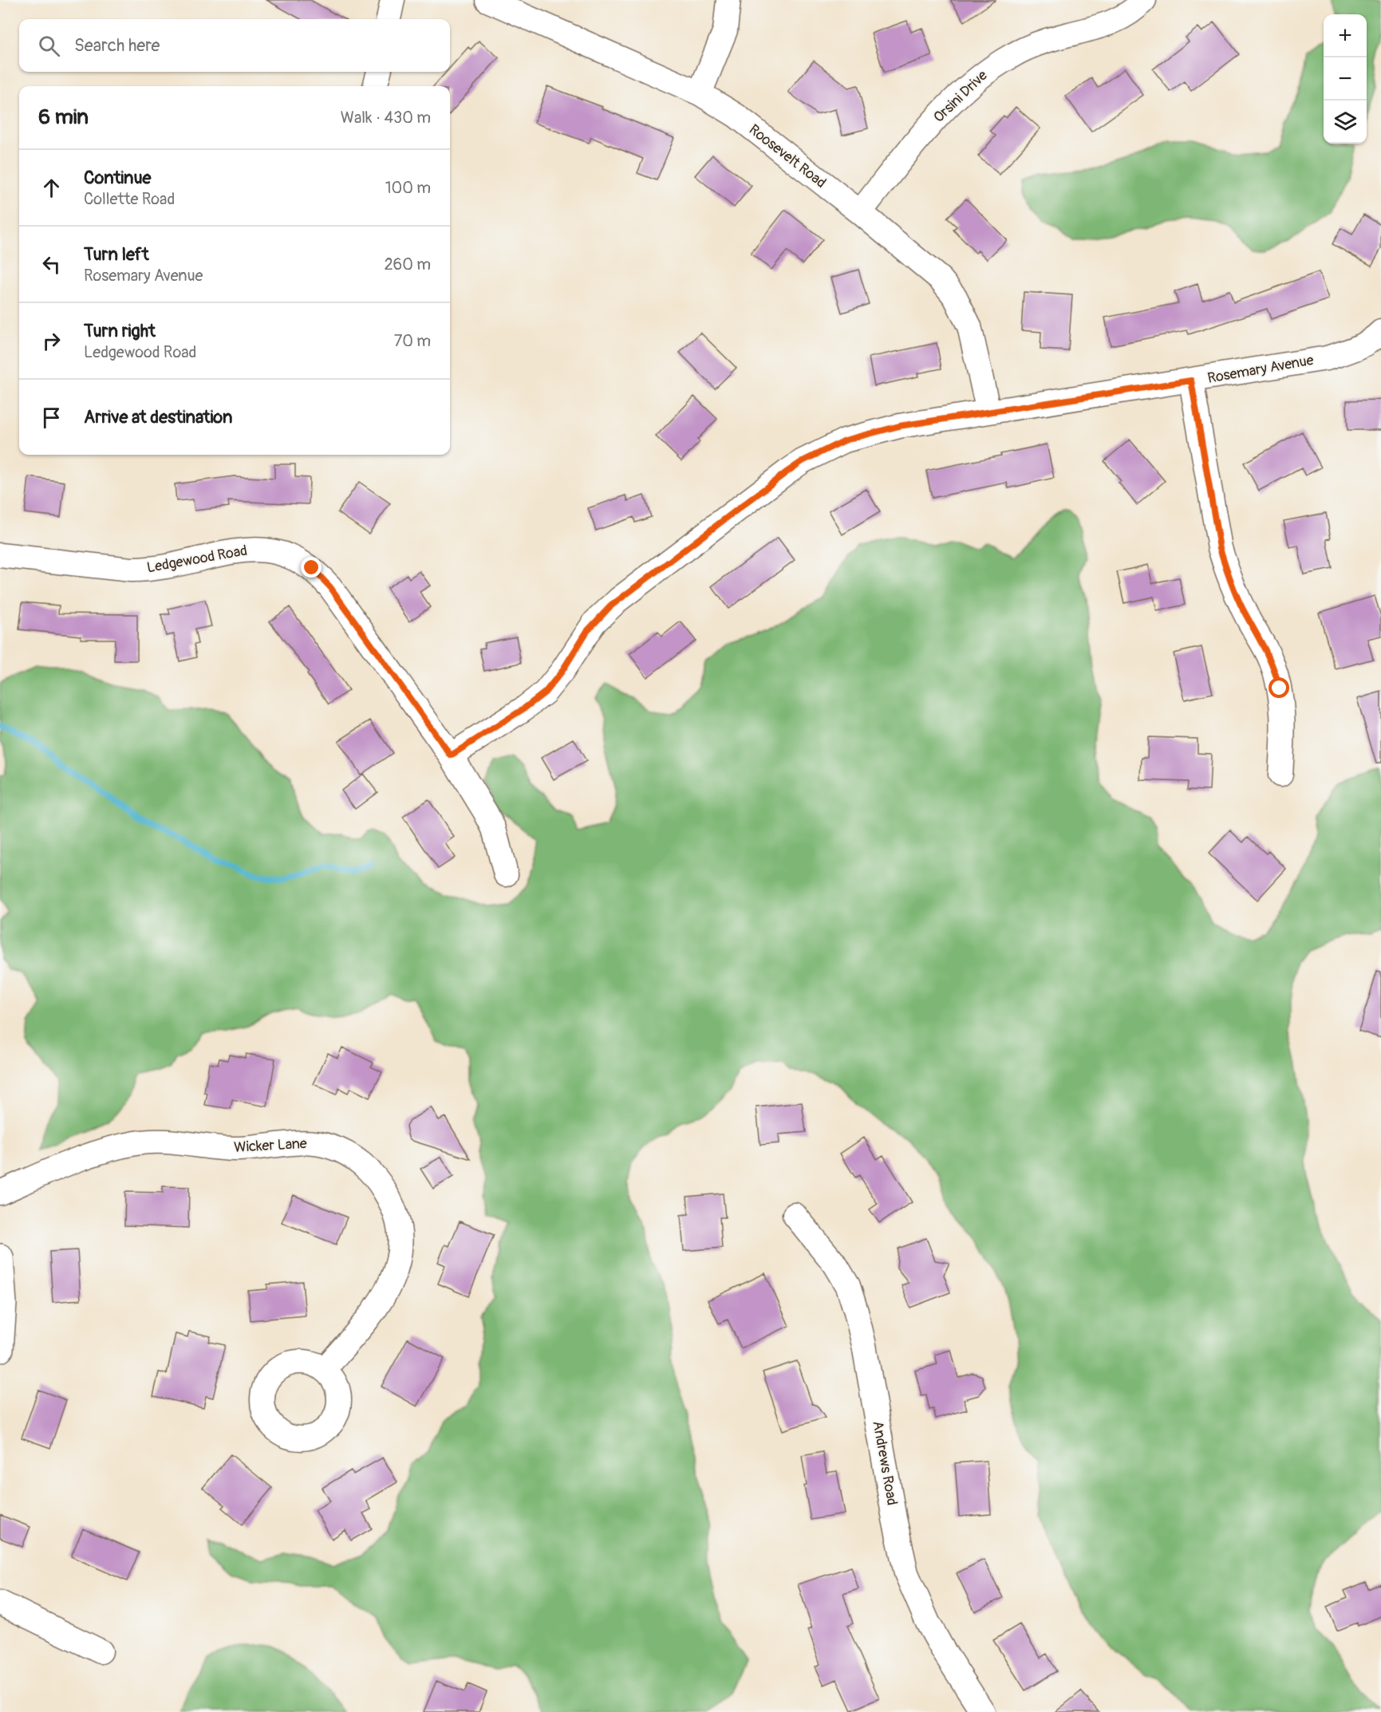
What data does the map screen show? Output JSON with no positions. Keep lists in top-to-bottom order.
{
  "streets": {
    "street": [
      "Orsini Drive",
      "Roosevelt Road",
      "Rosemary Avenue",
      "Ledgewood Road",
      "Wicker Lane",
      "Andrews Road"
    ]
  },
  "crossings": [
    ["Orsini Drive", "Roosevelt Road"],
    ["Roosevelt Road", "Rosemary Avenue"],
    ["Rosemary Avenue", "Ledgewood Road"]
  ],
  "page": {
    "map_buttons": ["+", "−"],
    "search": "Search here",
    "heading": ["6 min", "Walk · 430 m"],
    "list": [
      ["Continue", "Collette Road", "100 m"],
      ["Turn left", "Rosemary Avenue", "260 m"],
      ["Turn right", "Ledgewood Road", "70 m"],
      "Arrive at destination"
    ]
  }
}
